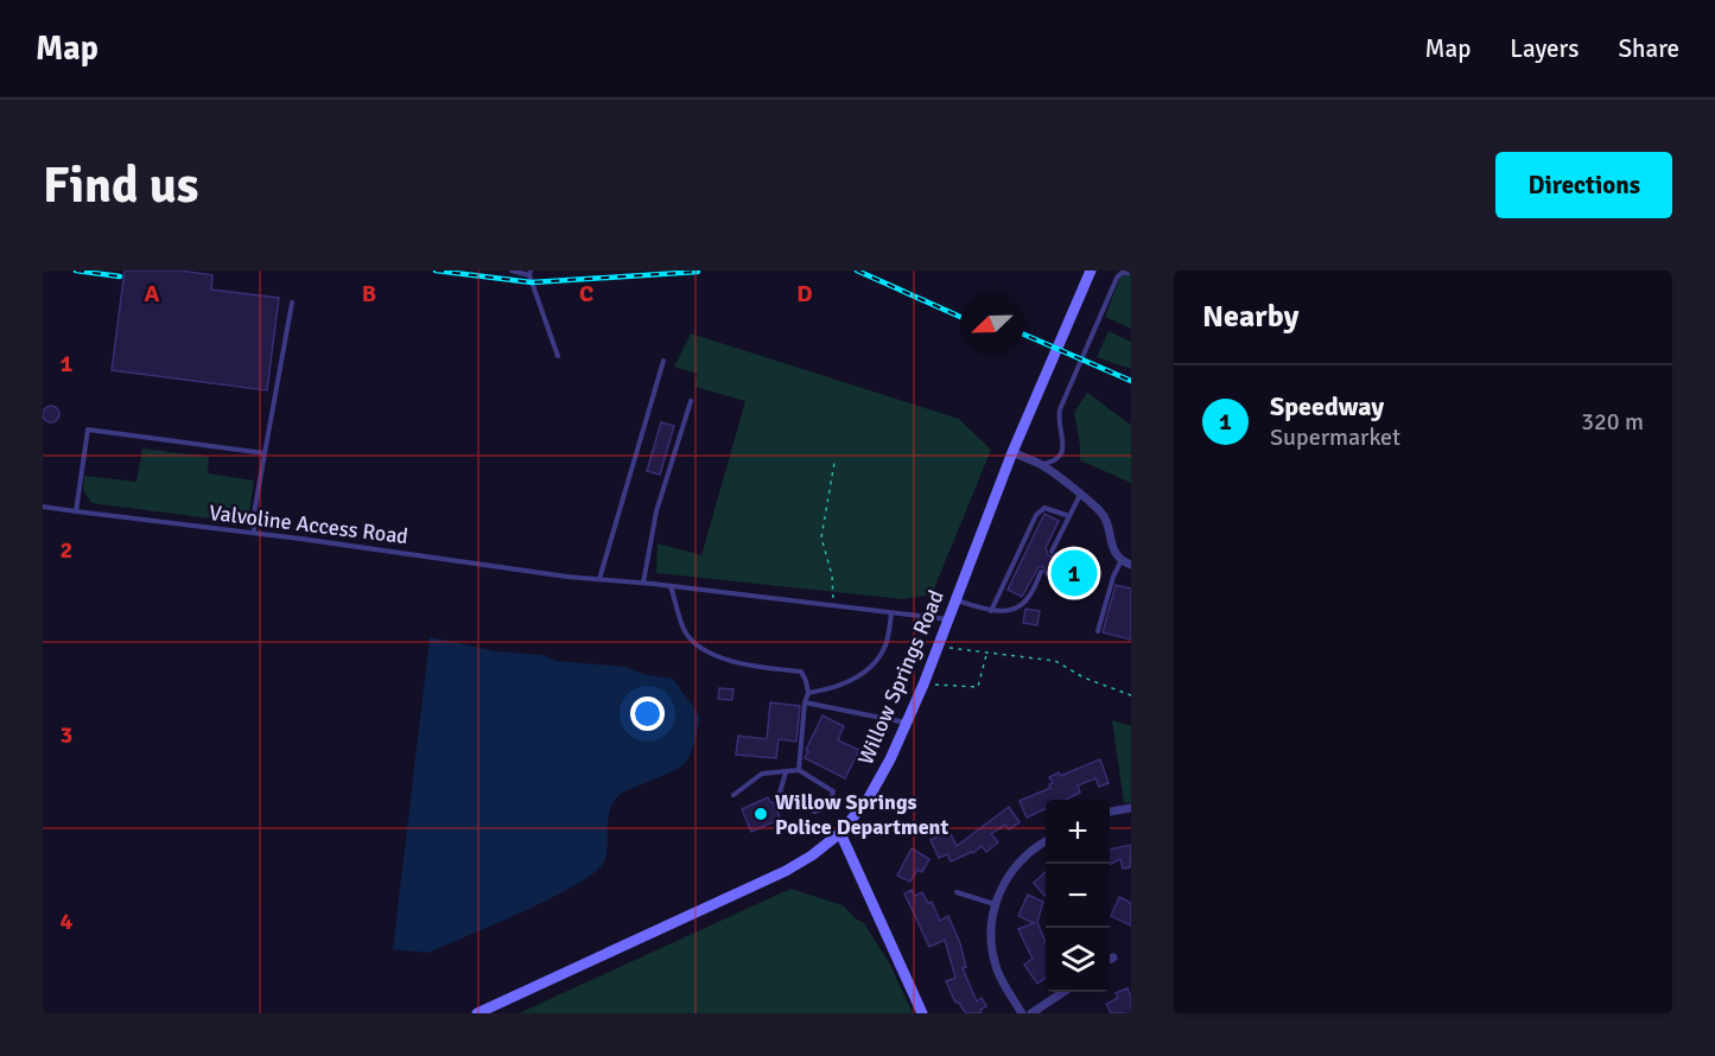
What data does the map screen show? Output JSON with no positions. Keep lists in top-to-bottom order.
{
  "streets": {
    "main road": ["Willow Springs Road"],
    "lane": ["Valvoline Access Road"]
  },
  "crossings": [
    ["Valvoline Access Road", "Willow Springs Road"]
  ],
  "places": ["Willow Springs Police Department"],
  "north": "bottom left",
  "page": {
    "header": "Map",
    "nav": ["Map", "Layers", "Share"],
    "buttons": "Directions",
    "title": "Find us",
    "heading": "Nearby",
    "list": [
      {
        "mark": "1",
        "name": "Speedway",
        "note": "Supermarket",
        "value": "320 m"
      }
    ],
    "pins": "1",
    "map_buttons": ["+", "−"]
  },
  "grid": {
    "columns": [
      "A",
      "B",
      "C",
      "D"
    ],
    "rows": [
      "1",
      "2",
      "3",
      "4"
    ]
  }
}
